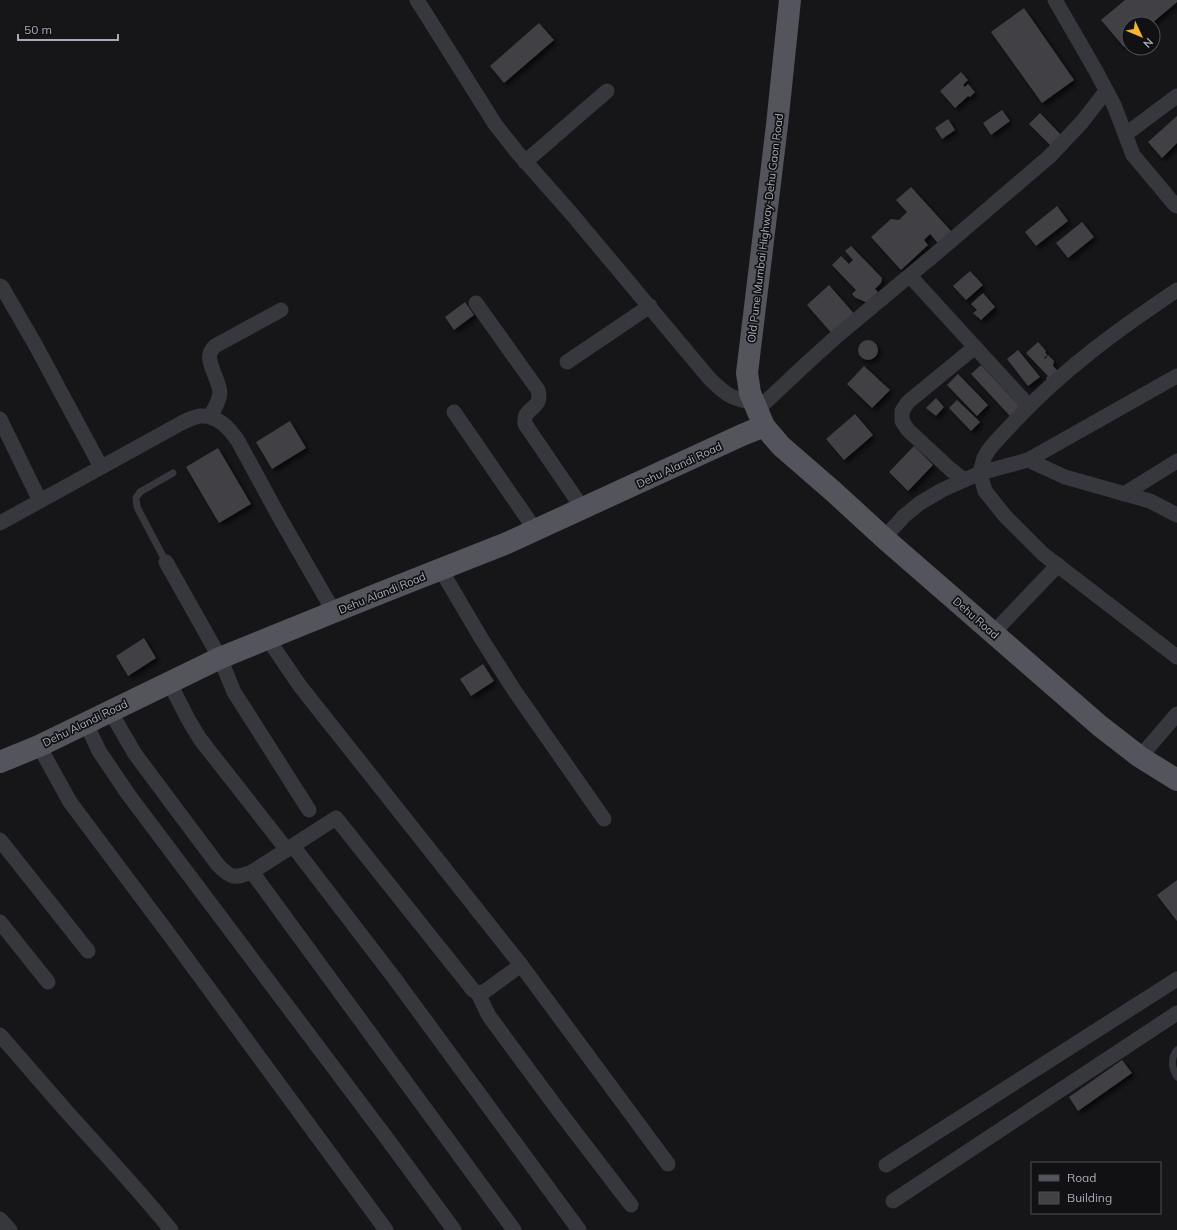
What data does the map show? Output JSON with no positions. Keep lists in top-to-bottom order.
{
  "streets": {
    "main road": ["Old Pune Mumbai Highway-Dehu Gaon Road", "Dehu Alandi Road", "Dehu Road"]
  },
  "crossings": [
    ["Old Pune Mumbai Highway-Dehu Gaon Road", "Dehu Alandi Road"],
    ["Old Pune Mumbai Highway-Dehu Gaon Road", "Dehu Road"]
  ],
  "legend": ["Road", "Building"],
  "scale_bar": "50 m",
  "north": "bottom right"
}
